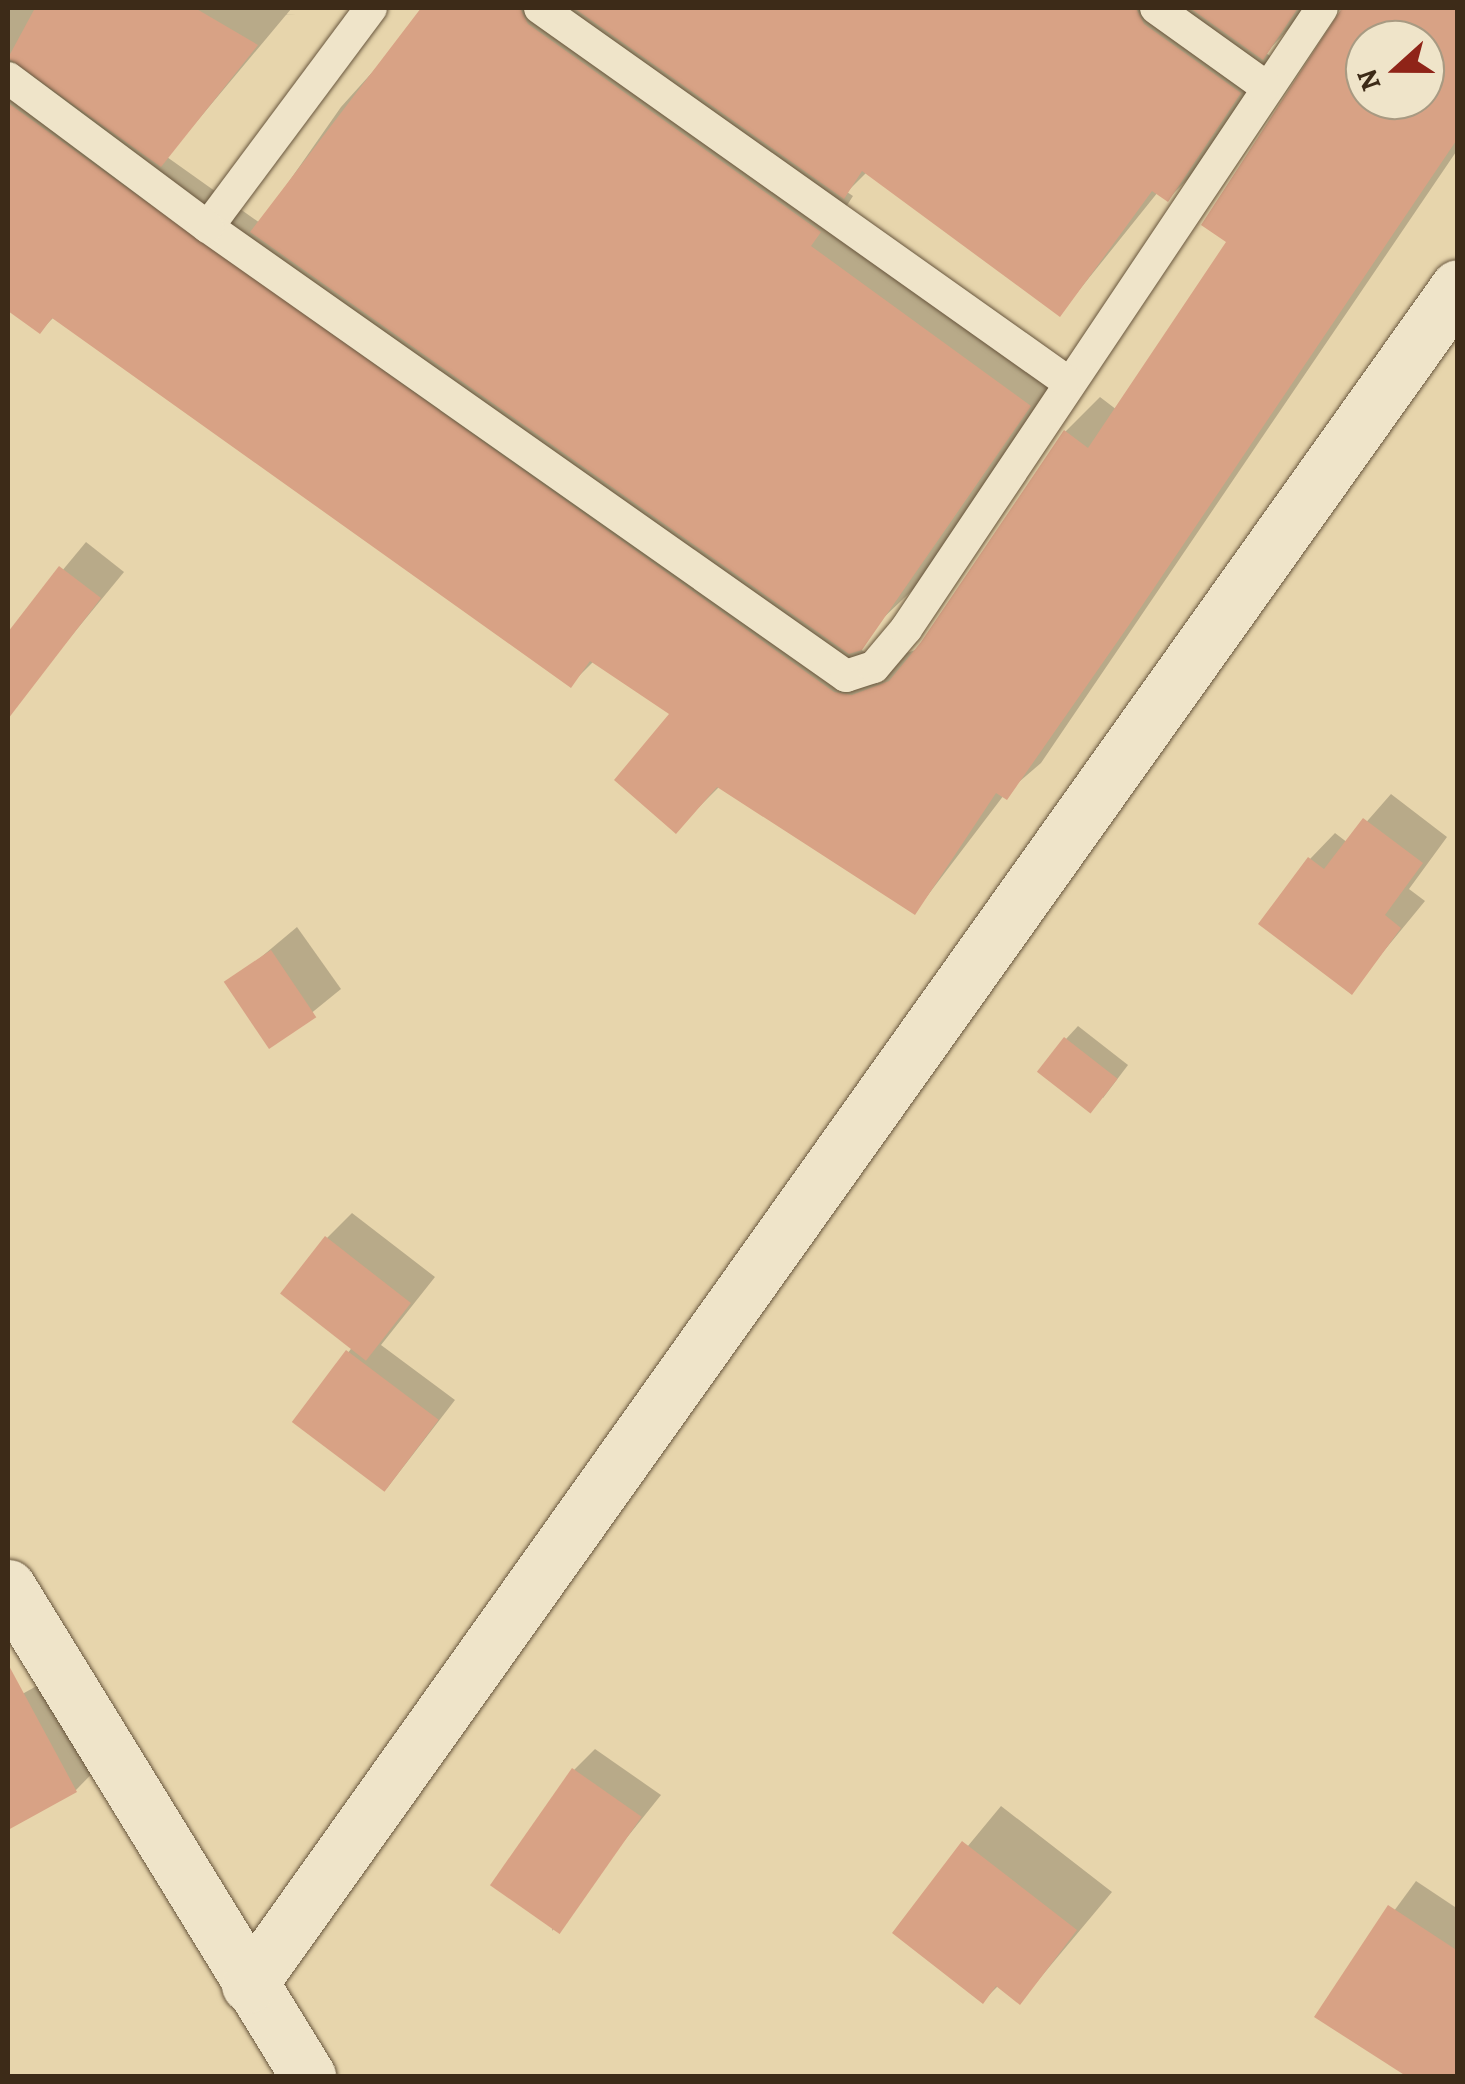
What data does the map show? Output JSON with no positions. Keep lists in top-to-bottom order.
{
  "north": "left"
}
